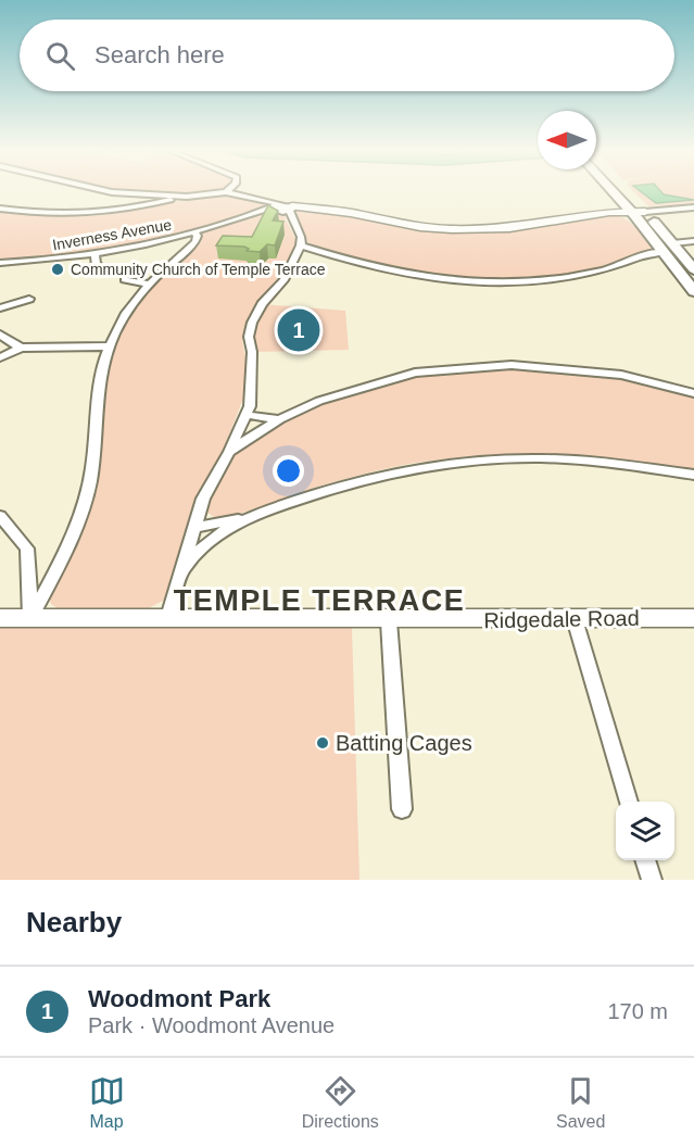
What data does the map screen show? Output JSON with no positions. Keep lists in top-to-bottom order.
{
  "streets": {
    "street": ["Inverness Avenue", "Ridgedale Road"]
  },
  "districts": ["TEMPLE TERRACE"],
  "places": ["Community Church of Temple Terrace", "Batting Cages"],
  "north": "left",
  "page": {
    "search": "Search here",
    "pins": "1",
    "heading": "Nearby",
    "list": [
      {
        "mark": "1",
        "name": "Woodmont Park",
        "note": "Park · Woodmont Avenue",
        "value": "170 m"
      }
    ],
    "nav": ["Map", "Directions", "Saved"]
  }
}
